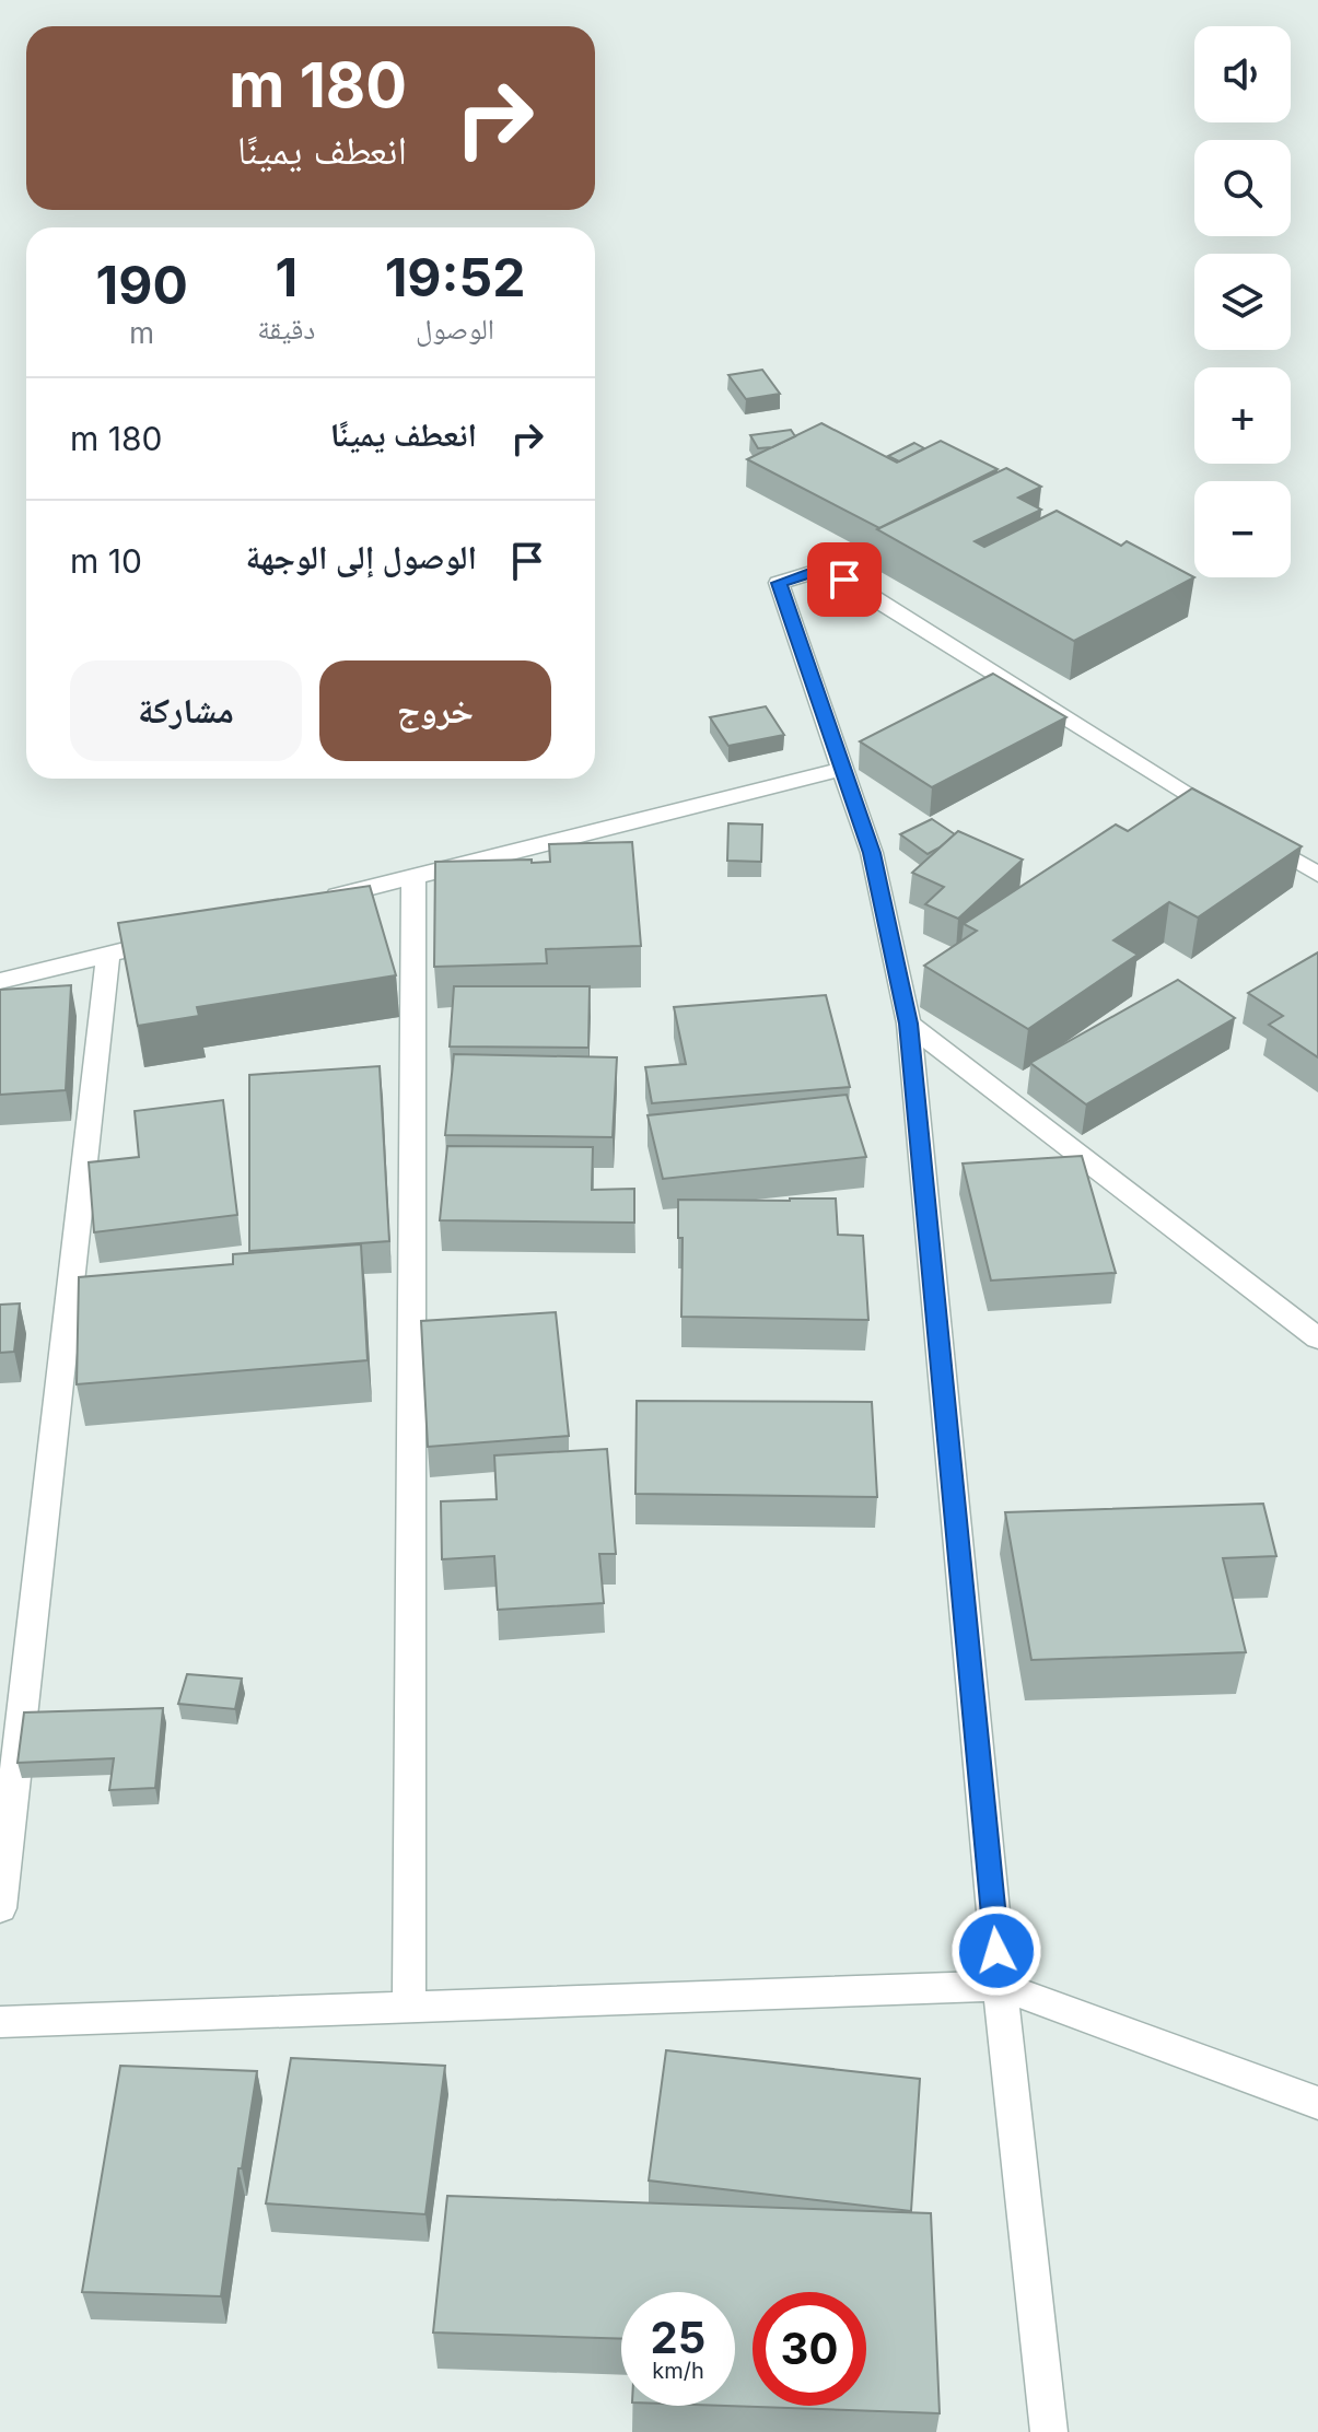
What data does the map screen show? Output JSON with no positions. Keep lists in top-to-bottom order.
{
  "page": {
    "map_buttons": ["+", "−"],
    "turn": ["180 m", "انعطف يمينًا"],
    "eta": [
      "19:52",
      "الوصول",
      "1",
      "دقيقة",
      "190",
      "m"
    ],
    "list": [
      {
        "name": "انعطف يمينًا",
        "value": "180 m"
      },
      {
        "name": "الوصول إلى الوجهة",
        "value": "10 m"
      }
    ],
    "buttons": ["خروج", "مشاركة"],
    "speed": "25 km/h",
    "limit": "30"
  }
}
